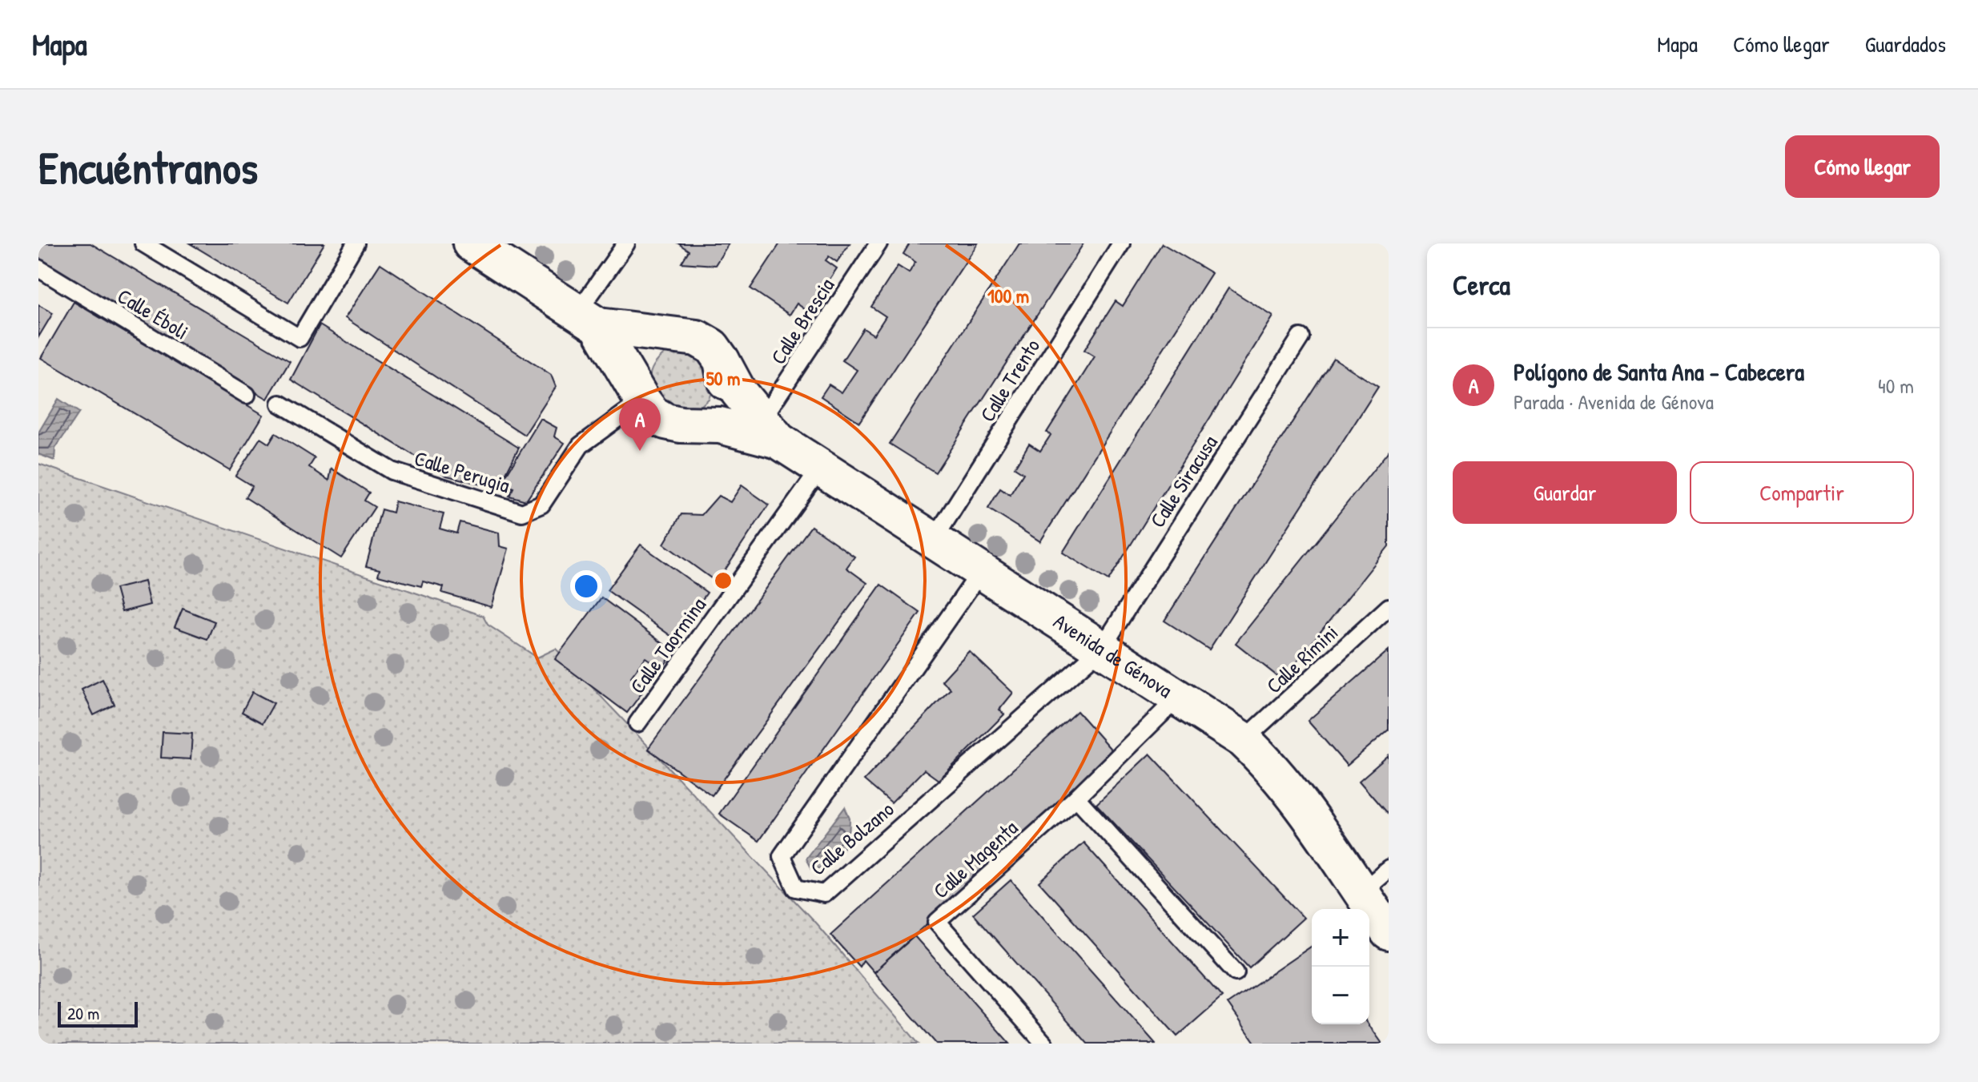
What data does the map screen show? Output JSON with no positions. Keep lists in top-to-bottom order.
{
  "streets": {
    "street": ["Avenida de Génova"],
    "lane": [
      "Calle Éboli",
      "Calle Brescia",
      "Calle Trento",
      "Calle Perugia",
      "Calle Siracusa",
      "Calle Taormina",
      "Calle Rímini",
      "Calle Bolzano",
      "Calle Magenta"
    ]
  },
  "crossings": [
    ["Calle Brescia", "Avenida de Génova"],
    ["Calle Trento", "Avenida de Génova"],
    ["Calle Perugia", "Avenida de Génova"],
    ["Calle Siracusa", "Avenida de Génova"],
    ["Calle Siracusa", "Calle Bolzano"],
    ["Calle Taormina", "Avenida de Génova"],
    ["Avenida de Génova", "Calle Rímini"],
    ["Avenida de Génova", "Calle Bolzano"],
    ["Avenida de Génova", "Calle Magenta"]
  ],
  "scale_bar": "20 m",
  "page": {
    "header": "Mapa",
    "nav": ["Mapa", "Cómo llegar", "Guardados"],
    "buttons": [
      "Cómo llegar",
      ["Guardar", "Compartir"]
    ],
    "title": "Encuéntranos",
    "heading": "Cerca",
    "list": [
      {
        "mark": "A",
        "name": "Polígono de Santa Ana - Cabecera",
        "note": "Parada · Avenida de Génova",
        "value": "40 m"
      }
    ],
    "pins": "A",
    "map_buttons": ["+", "−"],
    "scale": "20 m"
  },
  "rings": ["100 m", "50 m"]
}
